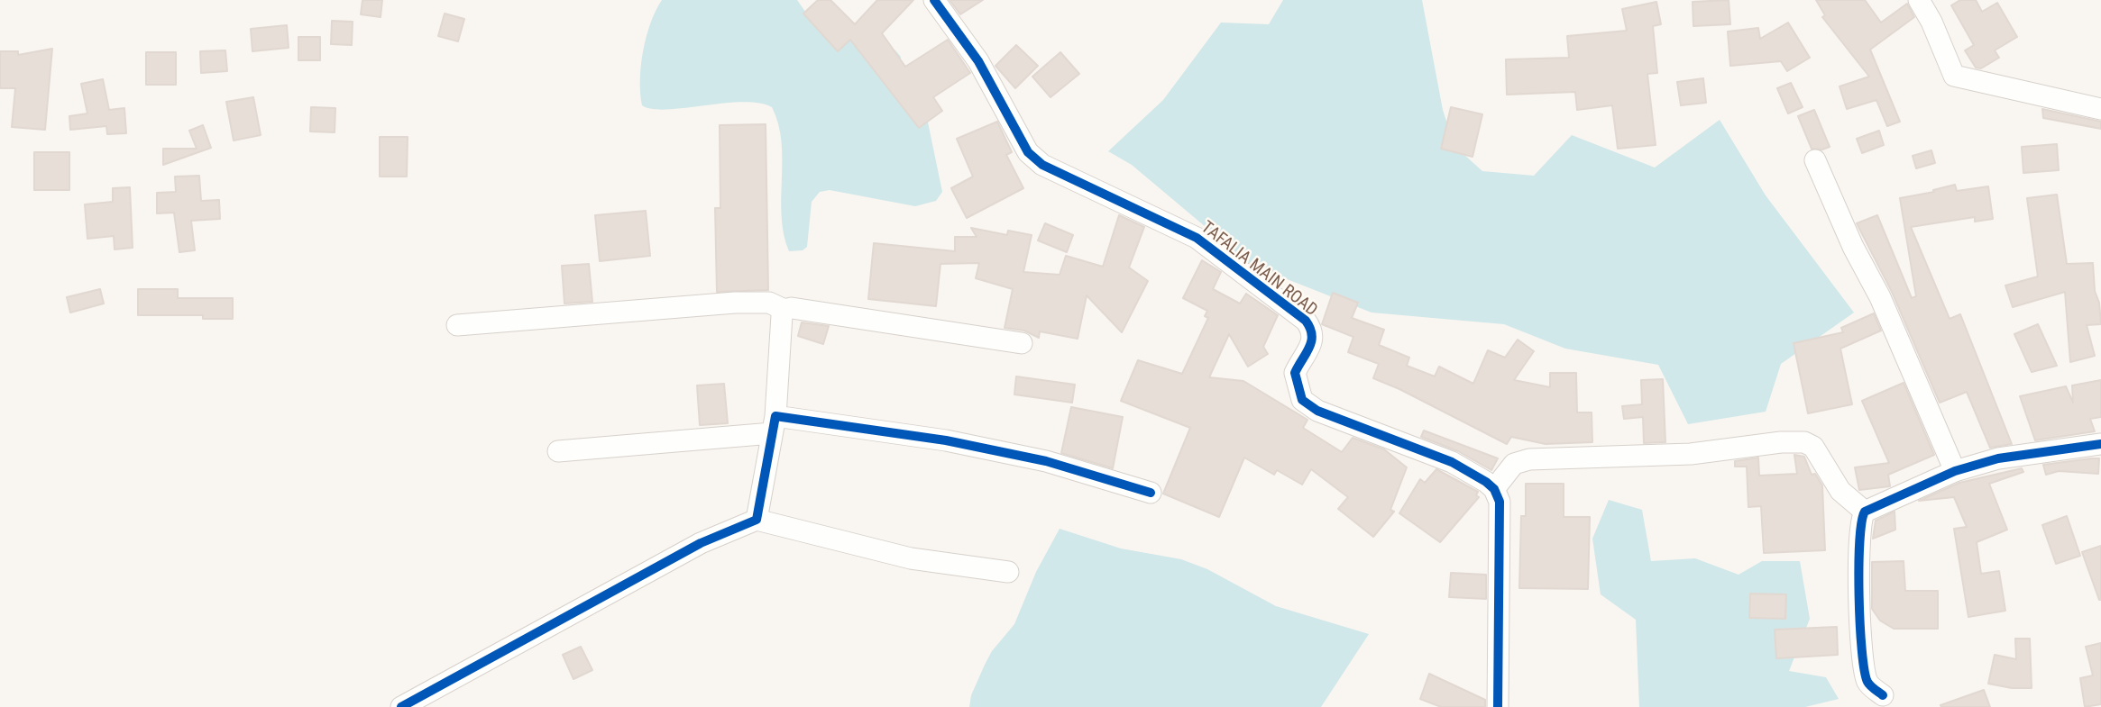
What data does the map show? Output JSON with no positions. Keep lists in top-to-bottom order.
{
  "streets": {
    "street": ["TAFALIA MAIN ROAD"]
  }
}
